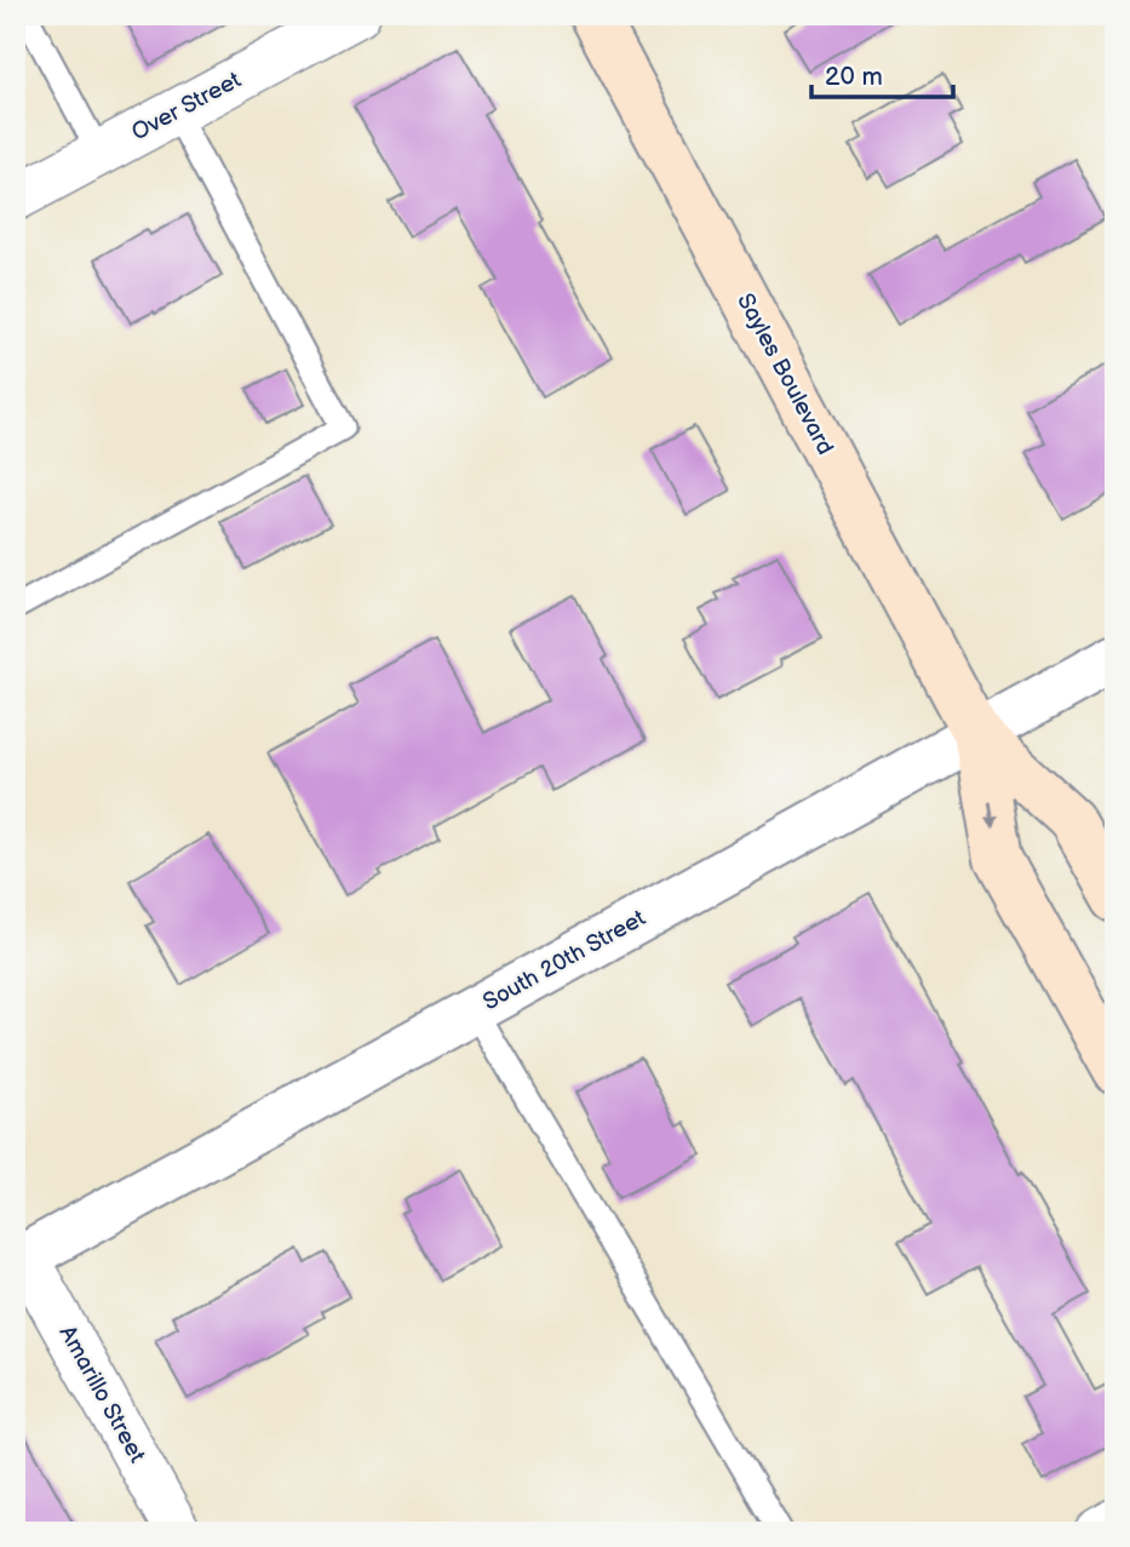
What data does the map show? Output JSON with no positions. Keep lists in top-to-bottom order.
{
  "streets": {
    "main road": ["Sayles Boulevard"],
    "street": ["Over Street", "South 20th Street", "Amarillo Street"]
  },
  "crossings": [
    ["Sayles Boulevard", "South 20th Street"],
    ["South 20th Street", "Amarillo Street"]
  ],
  "scale_bar": "20 m"
}
